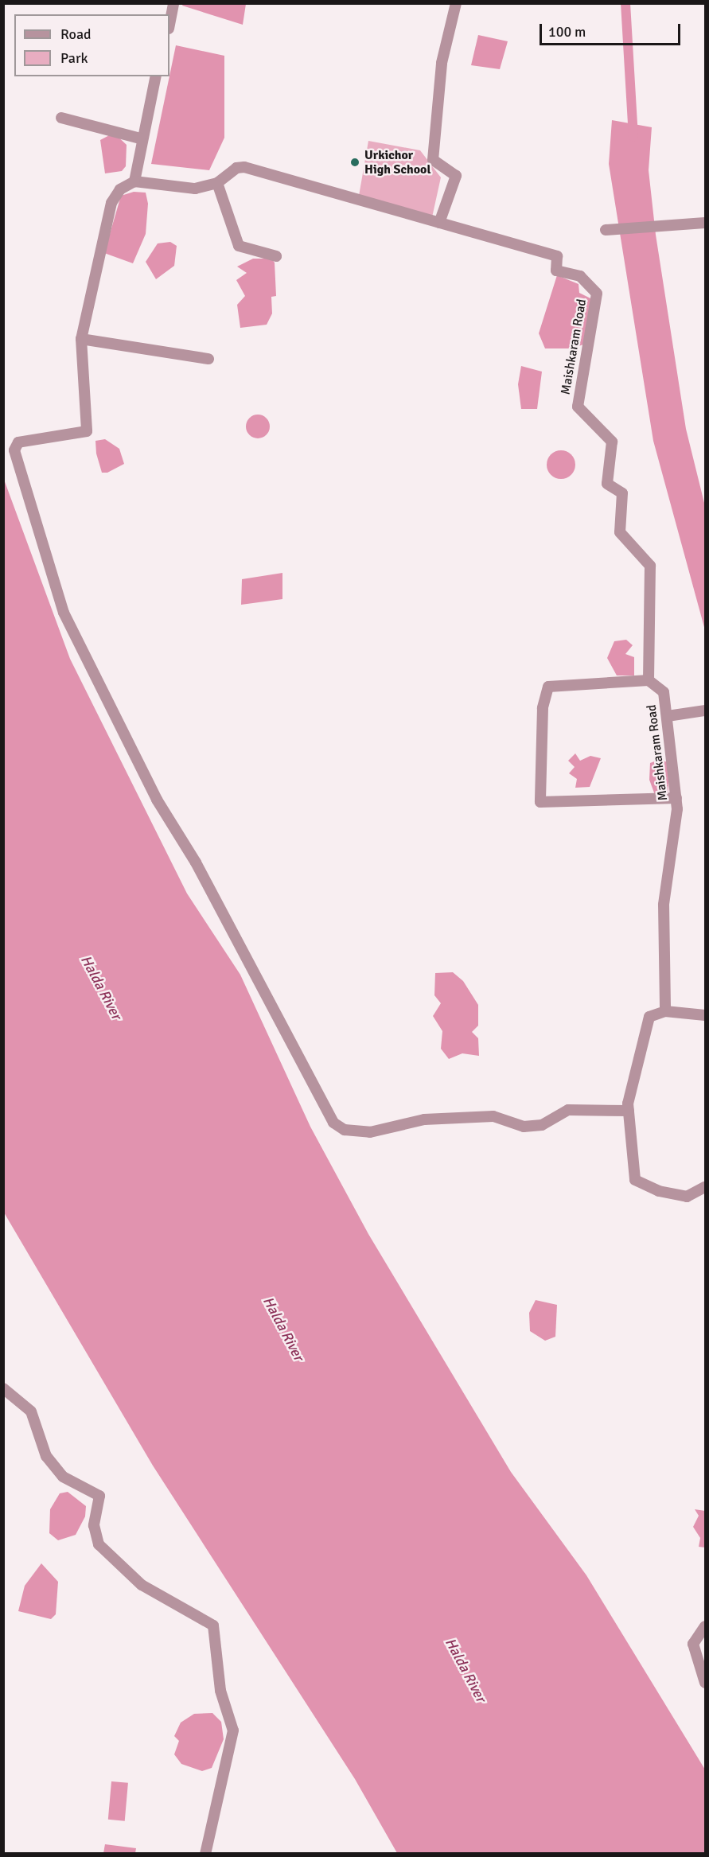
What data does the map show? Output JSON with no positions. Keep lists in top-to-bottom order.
{
  "streets": {
    "street": ["Maishkaram Road"]
  },
  "water": ["Halda River"],
  "places": ["Urkichor High School"],
  "legend": ["Road", "Park"],
  "scale_bar": "100 m"
}
